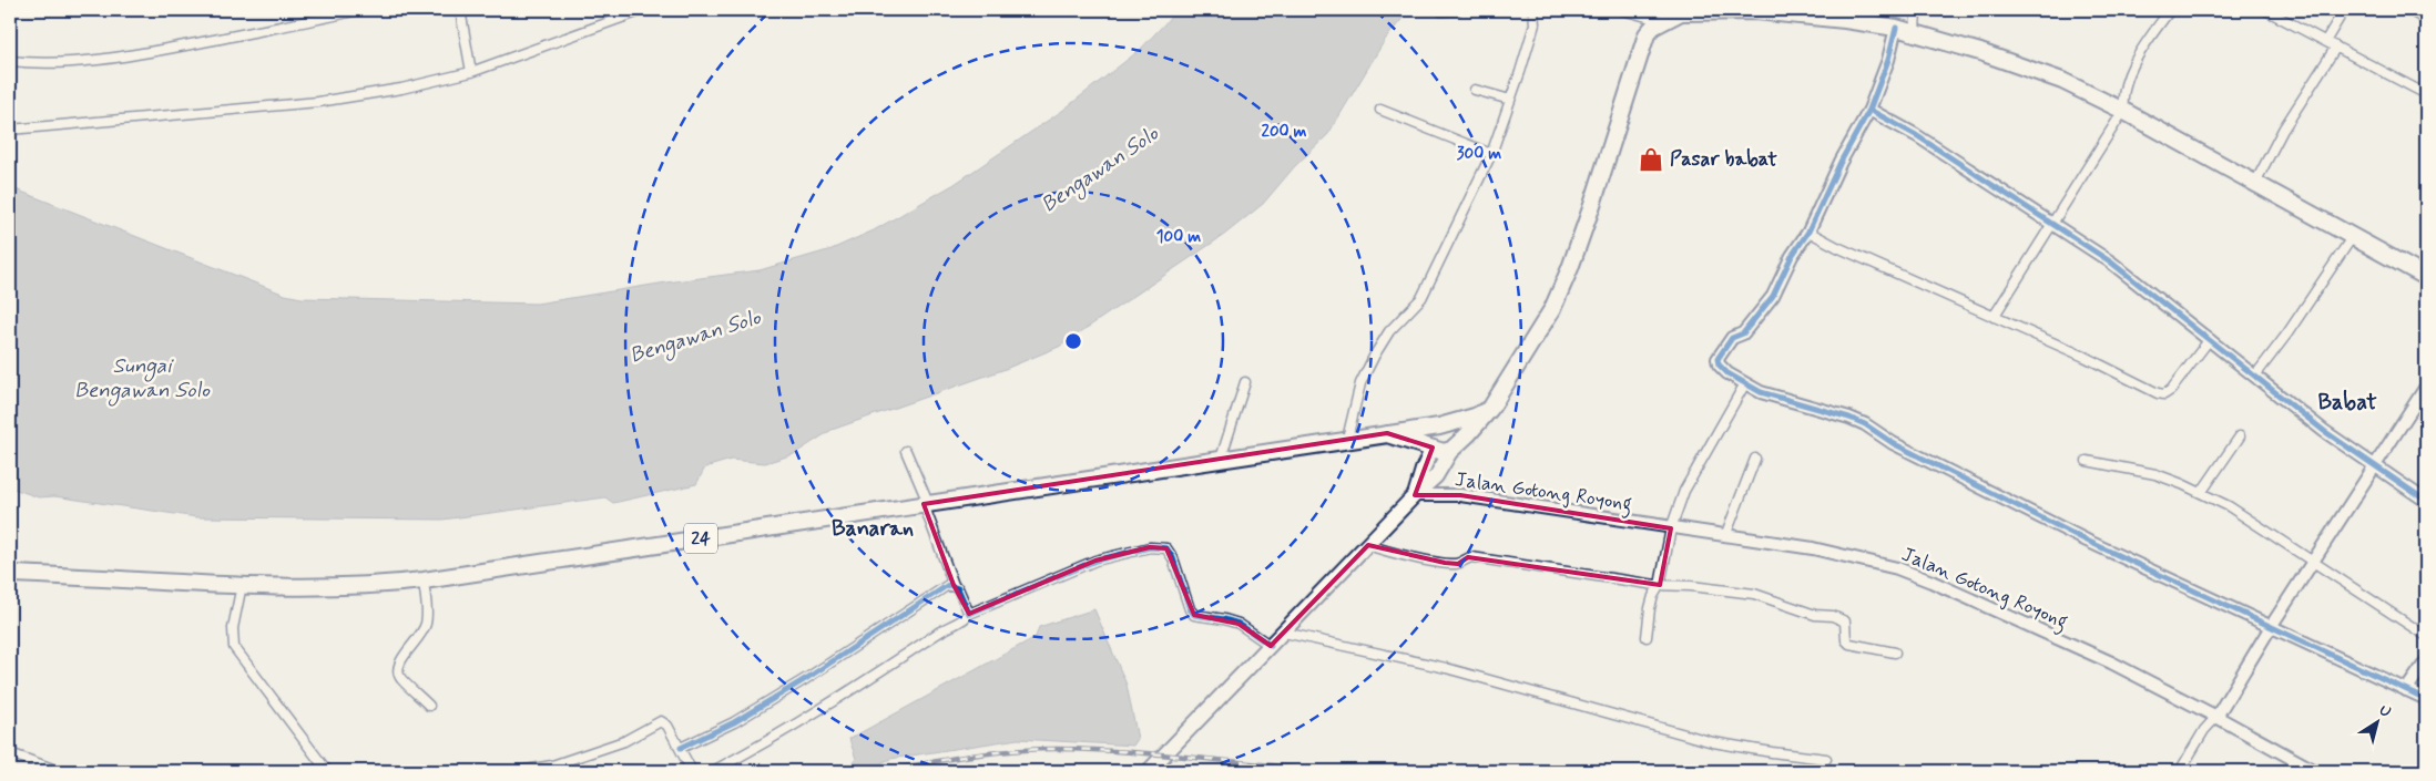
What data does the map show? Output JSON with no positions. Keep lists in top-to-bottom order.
{
  "streets": {
    "highway": ["24"],
    "street": ["Jalan Gotong Royong"]
  },
  "districts": ["Babat", "Banaran"],
  "water": ["Bengawan Solo", "Sungai Bengawan Solo"],
  "places": {
    "shop": ["Pasar babat"]
  },
  "north": "top right",
  "rings": ["200 m", "300 m", "100 m"]
}
